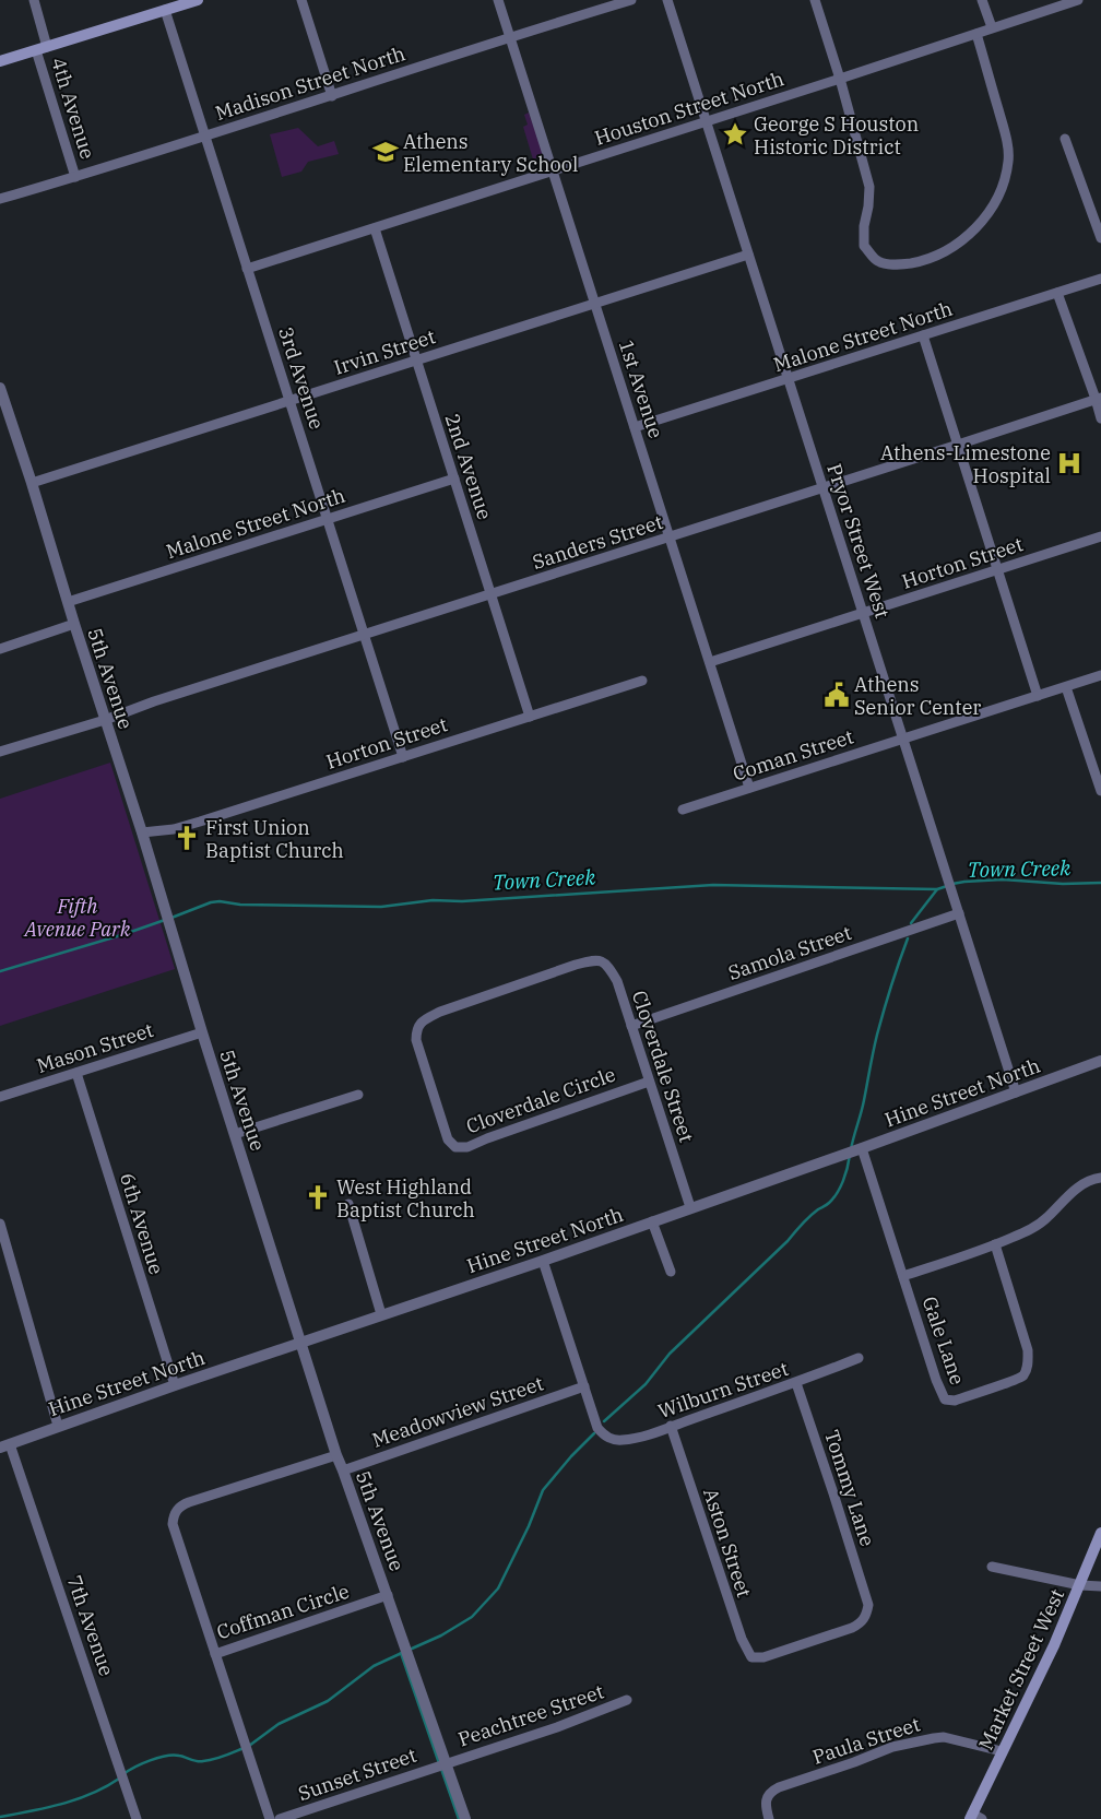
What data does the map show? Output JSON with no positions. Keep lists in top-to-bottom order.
{
  "streets": {
    "main road": ["Market Street West"],
    "street": [
      "Madison Street North",
      "4th Avenue",
      "Houston Street North",
      "Malone Street North",
      "Irvin Street",
      "3rd Avenue",
      "1st Avenue",
      "2nd Avenue",
      "Pryor Street West",
      "Sanders Street",
      "Horton Street",
      "5th Avenue",
      "Coman Street",
      "Samola Street",
      "Mason Street",
      "Cloverdale Street",
      "Hine Street North",
      "Cloverdale Circle",
      "6th Avenue",
      "Gale Lane",
      "Wilburn Street",
      "Meadowview Street",
      "Tommy Lane",
      "Aston Street",
      "Coffman Circle",
      "7th Avenue",
      "Peachtree Street",
      "Paula Street",
      "Sunset Street"
    ]
  },
  "crossings": [
    ["Madison Street North", "4th Avenue"],
    ["Madison Street North", "3rd Avenue"],
    ["Madison Street North", "1st Avenue"],
    ["Houston Street North", "3rd Avenue"],
    ["Houston Street North", "1st Avenue"],
    ["Houston Street North", "2nd Avenue"],
    ["Houston Street North", "Pryor Street West"],
    ["Malone Street North", "3rd Avenue"],
    ["Malone Street North", "1st Avenue"],
    ["Malone Street North", "2nd Avenue"],
    ["Malone Street North", "Pryor Street West"],
    ["Malone Street North", "5th Avenue"],
    ["Irvin Street", "3rd Avenue"],
    ["Irvin Street", "1st Avenue"],
    ["Irvin Street", "2nd Avenue"],
    ["Irvin Street", "Pryor Street West"],
    ["Irvin Street", "5th Avenue"],
    ["3rd Avenue", "Sanders Street"],
    ["3rd Avenue", "Horton Street"],
    ["1st Avenue", "Sanders Street"],
    ["1st Avenue", "Horton Street"],
    ["1st Avenue", "Coman Street"],
    ["2nd Avenue", "Sanders Street"],
    ["2nd Avenue", "Horton Street"],
    ["Pryor Street West", "Sanders Street"],
    ["Pryor Street West", "Horton Street"],
    ["Pryor Street West", "Coman Street"],
    ["Pryor Street West", "Samola Street"],
    ["Pryor Street West", "Hine Street North"],
    ["Sanders Street", "5th Avenue"],
    ["Horton Street", "5th Avenue"],
    ["5th Avenue", "Mason Street"],
    ["5th Avenue", "Hine Street North"],
    ["5th Avenue", "Meadowview Street"],
    ["5th Avenue", "Coffman Circle"],
    ["5th Avenue", "Peachtree Street"],
    ["5th Avenue", "Sunset Street"],
    ["Samola Street", "Cloverdale Street"],
    ["Mason Street", "6th Avenue"],
    ["Cloverdale Street", "Hine Street North"],
    ["Cloverdale Street", "Cloverdale Circle"],
    ["Hine Street North", "6th Avenue"],
    ["Hine Street North", "Gale Lane"],
    ["Hine Street North", "7th Avenue"],
    ["Wilburn Street", "Meadowview Street"],
    ["Wilburn Street", "Tommy Lane"],
    ["Wilburn Street", "Aston Street"],
    ["Tommy Lane", "Aston Street"],
    ["Market Street West", "Paula Street"],
    ["Peachtree Street", "Sunset Street"]
  ],
  "water": ["Town Creek"],
  "parks": ["Fifth Avenue Park"],
  "places": {
    "place": ["George S Houston Historic District"],
    "school or university": ["Athens Elementary School"],
    "hospital": ["Athens-Limestone Hospital"],
    "public building": ["Athens Senior Center"],
    "church": ["First Union Baptist Church", "West Highland Baptist Church"]
  }
}
